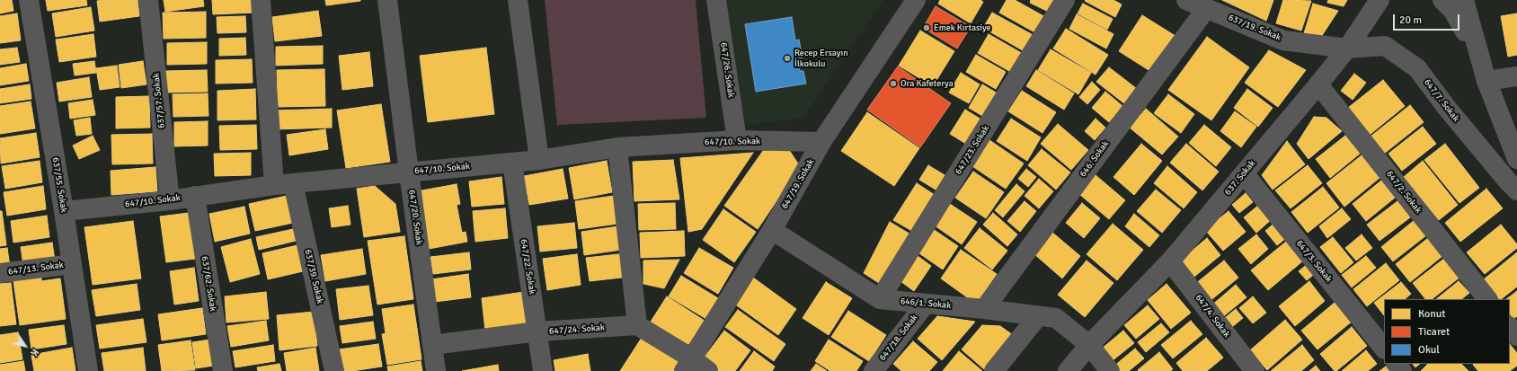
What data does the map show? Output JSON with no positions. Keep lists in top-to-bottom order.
{
  "streets": {
    "street": [
      "637/19. Sokak",
      "647/26. Sokak",
      "637/57. Sokak",
      "647/7. Sokak",
      "647/10. Sokak",
      "647/23. Sokak",
      "646. Sokak",
      "637. Sokak",
      "647/19. Sokak",
      "637/55. Sokak",
      "647/2. Sokak",
      "647/20. Sokak",
      "647/3. Sokak",
      "647/22. Sokak",
      "647/13. Sokak",
      "637/39. Sokak",
      "637/62. Sokak",
      "646/1. Sokak",
      "647/4. Sokak",
      "647/24. Sokak",
      "647/18. Sokak"
    ]
  },
  "crossings": [
    ["637/19. Sokak", "647/7. Sokak"],
    ["637/19. Sokak", "646. Sokak"],
    ["637/19. Sokak", "637. Sokak"],
    ["647/26. Sokak", "647/10. Sokak"],
    ["637/57. Sokak", "647/10. Sokak"],
    ["647/7. Sokak", "637. Sokak"],
    ["647/10. Sokak", "647/19. Sokak"],
    ["647/10. Sokak", "637/55. Sokak"],
    ["647/10. Sokak", "647/20. Sokak"],
    ["647/10. Sokak", "647/22. Sokak"],
    ["647/10. Sokak", "637/39. Sokak"],
    ["647/10. Sokak", "637/62. Sokak"],
    ["647/23. Sokak", "646/1. Sokak"],
    ["646. Sokak", "646/1. Sokak"],
    ["637. Sokak", "647/2. Sokak"],
    ["637. Sokak", "647/3. Sokak"],
    ["637. Sokak", "646/1. Sokak"],
    ["637. Sokak", "647/4. Sokak"],
    ["647/19. Sokak", "646/1. Sokak"],
    ["637/55. Sokak", "647/13. Sokak"],
    ["647/20. Sokak", "647/24. Sokak"],
    ["647/22. Sokak", "647/24. Sokak"],
    ["646/1. Sokak", "647/18. Sokak"]
  ],
  "places": ["Emek Kırtasiye", "Recep Ersayın İlkokulu", "Ora Kafeterya"],
  "legend": ["Konut", "Ticaret", "Okul"],
  "scale_bar": "20 m",
  "north": "bottom right"
}
